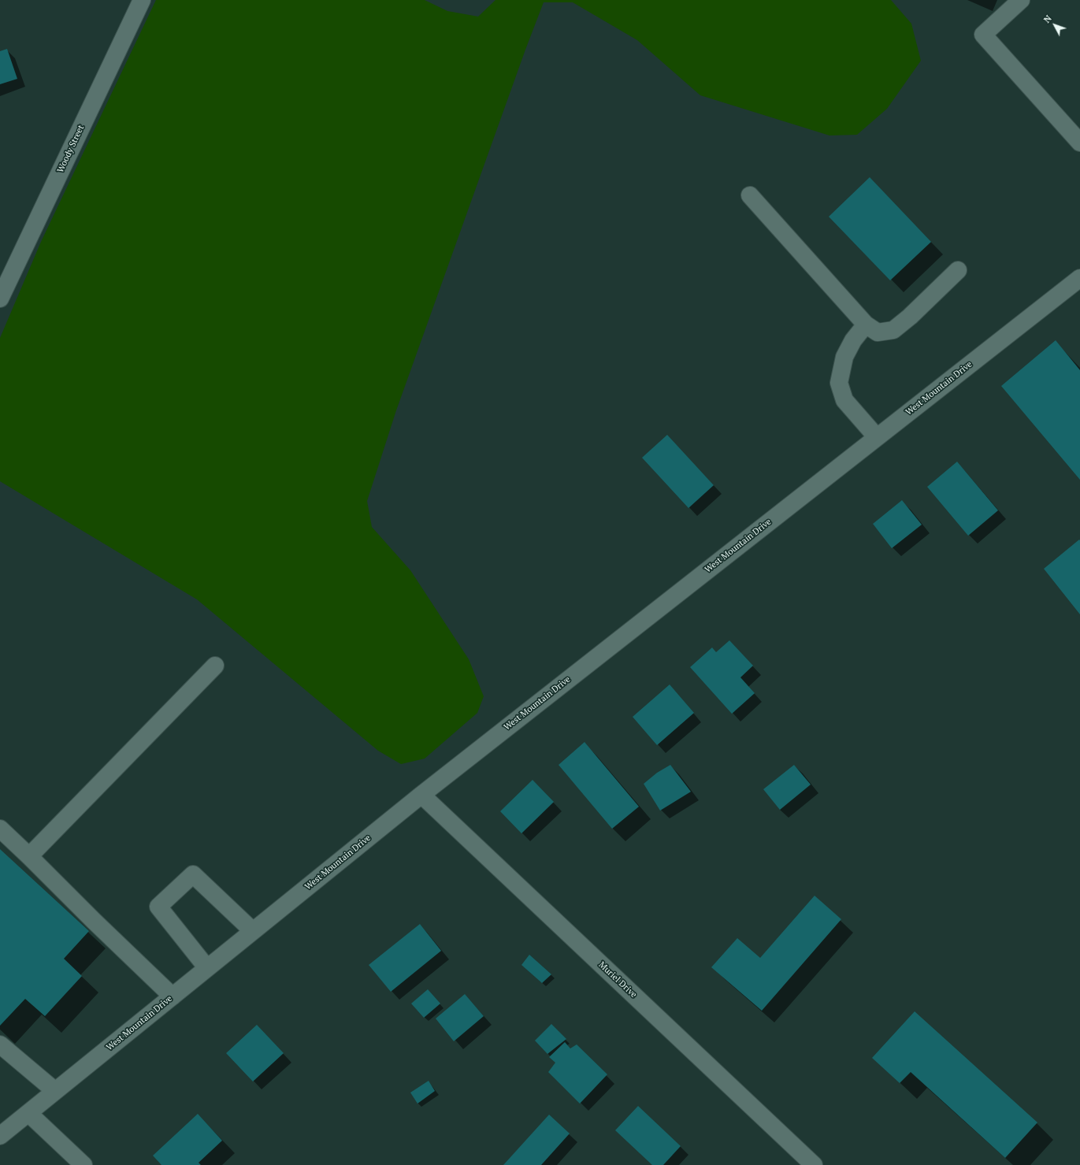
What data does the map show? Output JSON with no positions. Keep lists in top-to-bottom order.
{
  "streets": {
    "street": ["Woody Street", "West Mountain Drive", "Muriel Drive"]
  },
  "crossings": [
    ["West Mountain Drive", "Muriel Drive"]
  ],
  "north": "top left"
}
